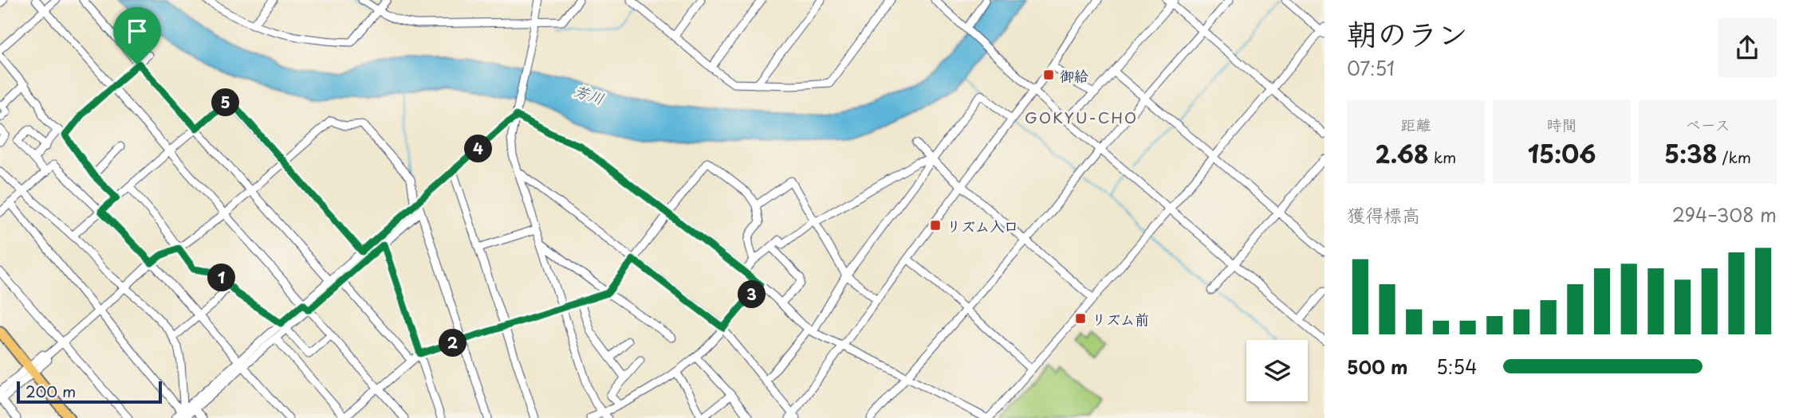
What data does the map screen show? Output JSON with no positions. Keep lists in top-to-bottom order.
{
  "districts": ["GOKYU-CHO"],
  "water": ["芳川"],
  "places": {
    "transit": ["御給", "リズム入口", "リズム前"]
  },
  "scale_bar": "200 m",
  "page": {
    "heading": ["朝のラン", "07:51"],
    "pins": [
      "5",
      "4",
      "1",
      "3",
      "2"
    ],
    "stats": [
      ["距離", "2.68 km"],
      ["時間", "15:06"],
      ["ペース", "5:38 /km"]
    ],
    "chart": ["獲得標高", "294–308 m"],
    "list": [
      {
        "name": "500 m",
        "note": "5:54"
      }
    ],
    "scale": "200 m"
  }
}
